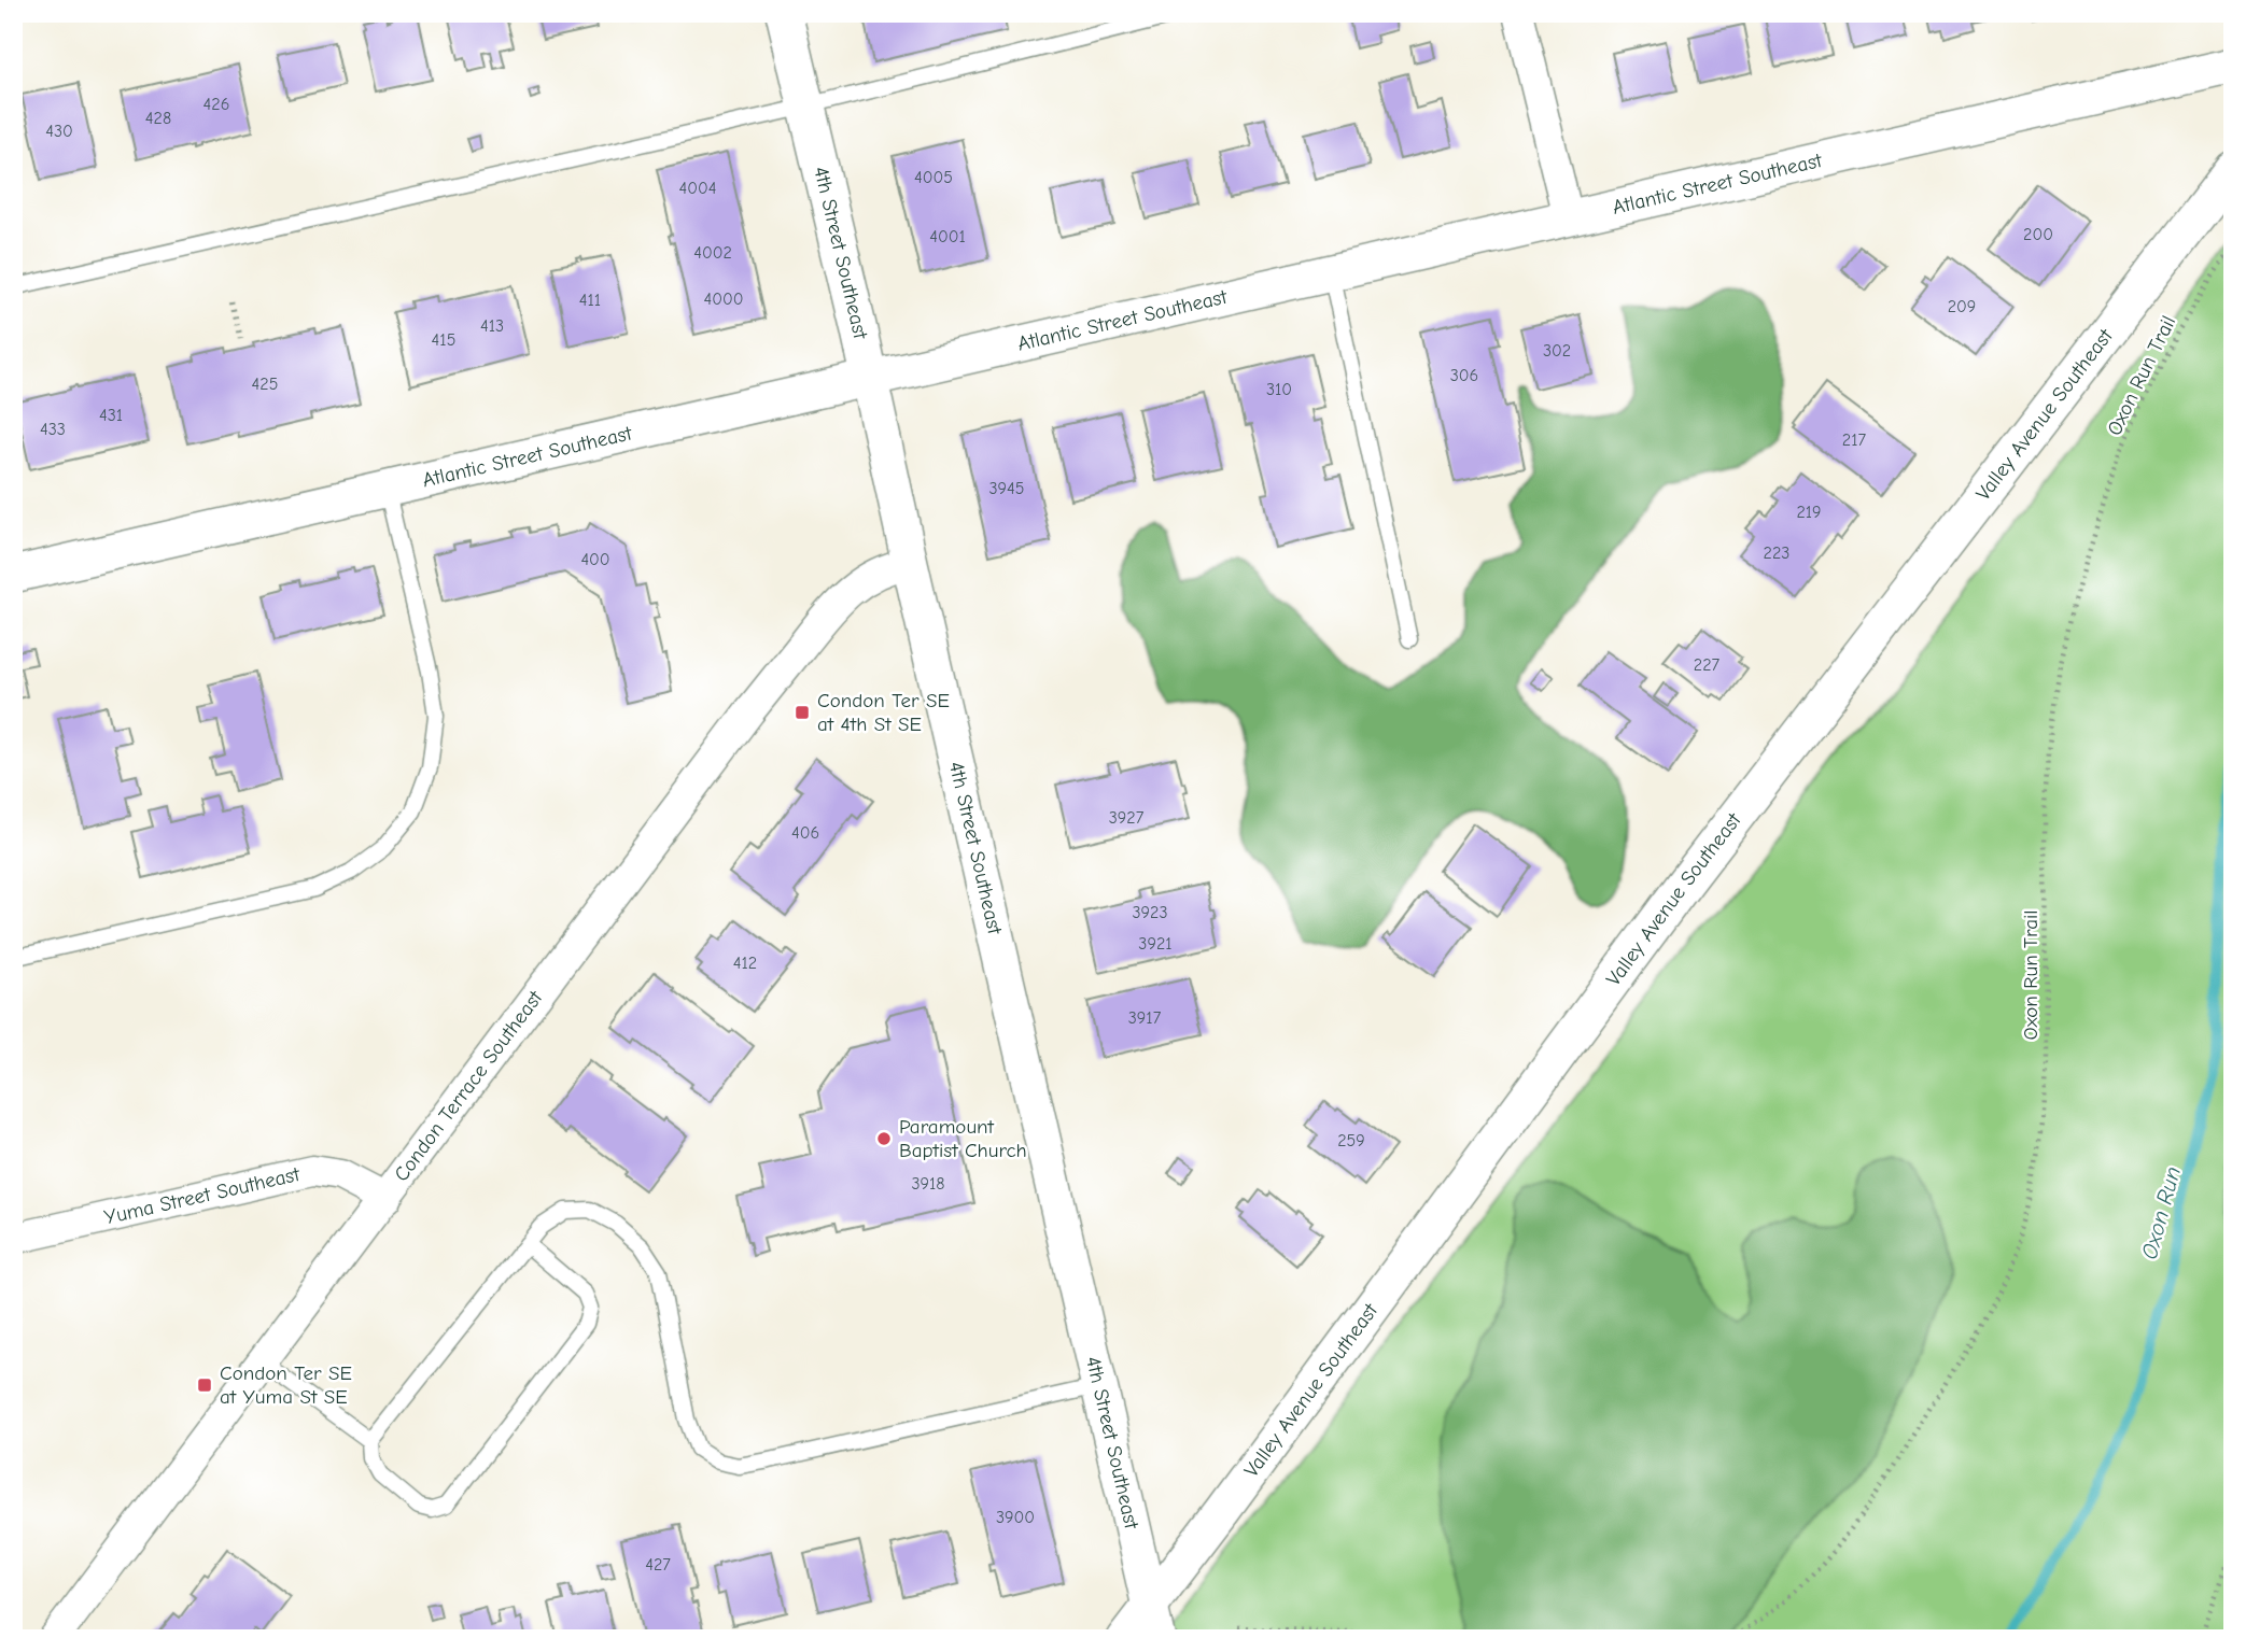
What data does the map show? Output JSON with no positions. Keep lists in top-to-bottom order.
{
  "streets": {
    "street": [
      "Atlantic Street Southeast",
      "4th Street Southeast",
      "Valley Avenue Southeast",
      "Condon Terrace Southeast",
      "Yuma Street Southeast"
    ],
    "path": ["Oxon Run Trail"]
  },
  "crossings": [
    ["Atlantic Street Southeast", "4th Street Southeast"],
    ["4th Street Southeast", "Valley Avenue Southeast"],
    ["4th Street Southeast", "Condon Terrace Southeast"],
    ["Condon Terrace Southeast", "Yuma Street Southeast"]
  ],
  "water": ["Oxon Run"],
  "places": {
    "transit": ["Condon Ter SE at 4th St SE", "Condon Ter SE at Yuma St SE"],
    "other": ["Paramount Baptist Church"]
  },
  "house_numbers": [
    "426",
    "428",
    "430",
    "4005",
    "4004",
    "200",
    "4001",
    "4002",
    "4000",
    "411",
    "209",
    "413",
    "415",
    "302",
    "306",
    "425",
    "310",
    "431",
    "433",
    "217",
    "3945",
    "219",
    "223",
    "400",
    "227",
    "3927",
    "406",
    "3923",
    "3921",
    "412",
    "3917",
    "259",
    "3918",
    "3900",
    "427"
  ]
}
